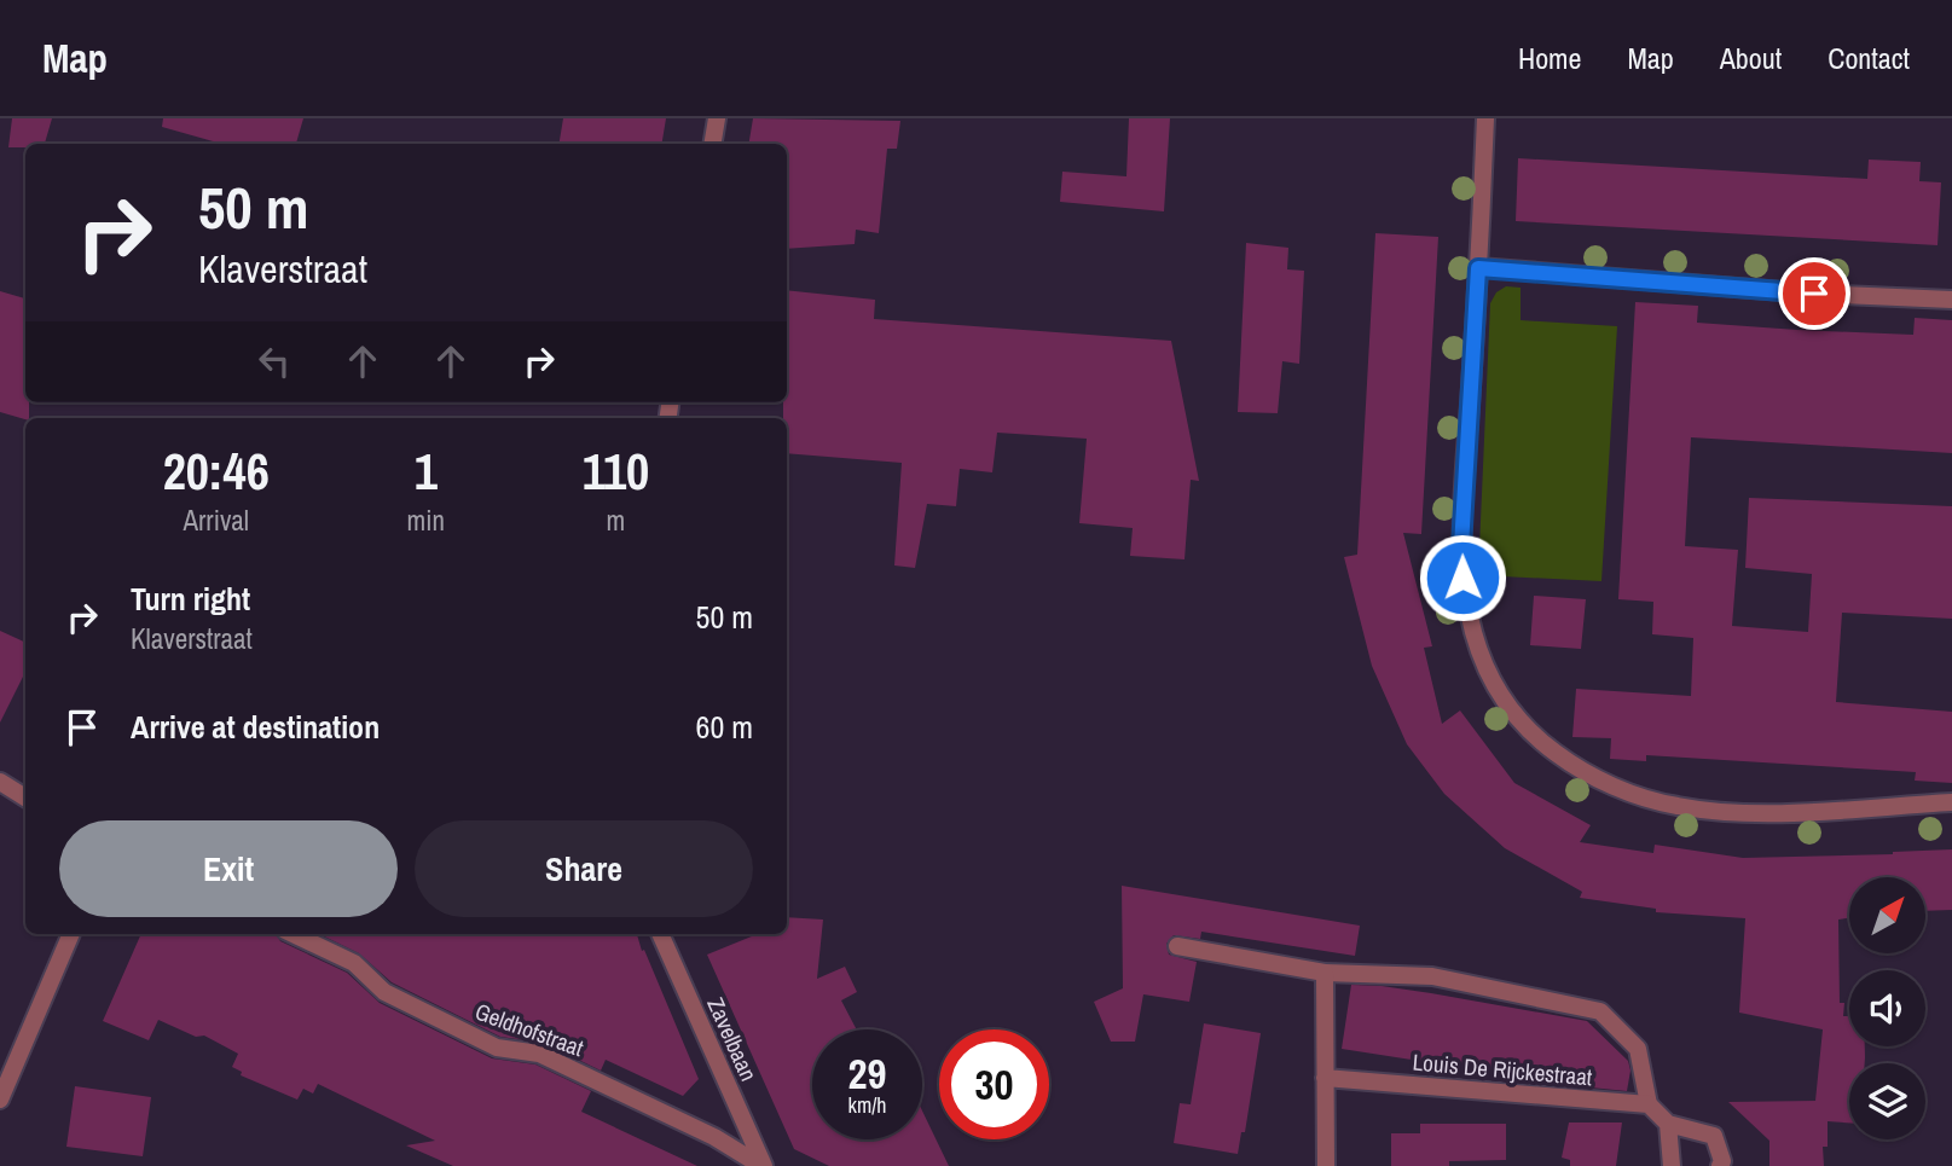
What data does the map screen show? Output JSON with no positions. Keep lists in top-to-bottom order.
{
  "streets": {
    "street": ["Geldhofstraat", "Zavelbaan", "Louis De Rijckestraat"]
  },
  "crossings": [
    ["Geldhofstraat", "Zavelbaan"]
  ],
  "north": "top right",
  "page": {
    "header": "Map",
    "nav": [
      "Home",
      "Map",
      "About",
      "Contact"
    ],
    "turn": ["50 m", "Klaverstraat"],
    "eta": [
      "20:46",
      "Arrival",
      "1",
      "min",
      "110",
      "m"
    ],
    "list": [
      {
        "name": "Turn right",
        "note": "Klaverstraat",
        "value": "50 m"
      },
      {
        "name": "Arrive at destination",
        "value": "60 m"
      }
    ],
    "buttons": ["Exit", "Share"],
    "speed": "29 km/h",
    "limit": "30"
  }
}
